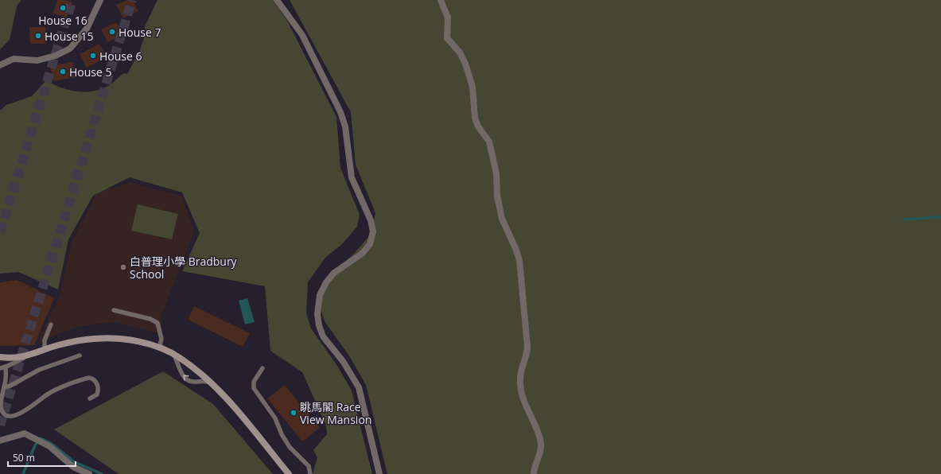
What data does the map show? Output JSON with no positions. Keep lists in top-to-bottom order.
{
  "places": [
    "House 16",
    "House 7",
    "House 15",
    "House 6",
    "House 5",
    "白普理小學 Bradbury School",
    "眺馬閣 Race View Mansion"
  ],
  "scale_bar": "50 m"
}
